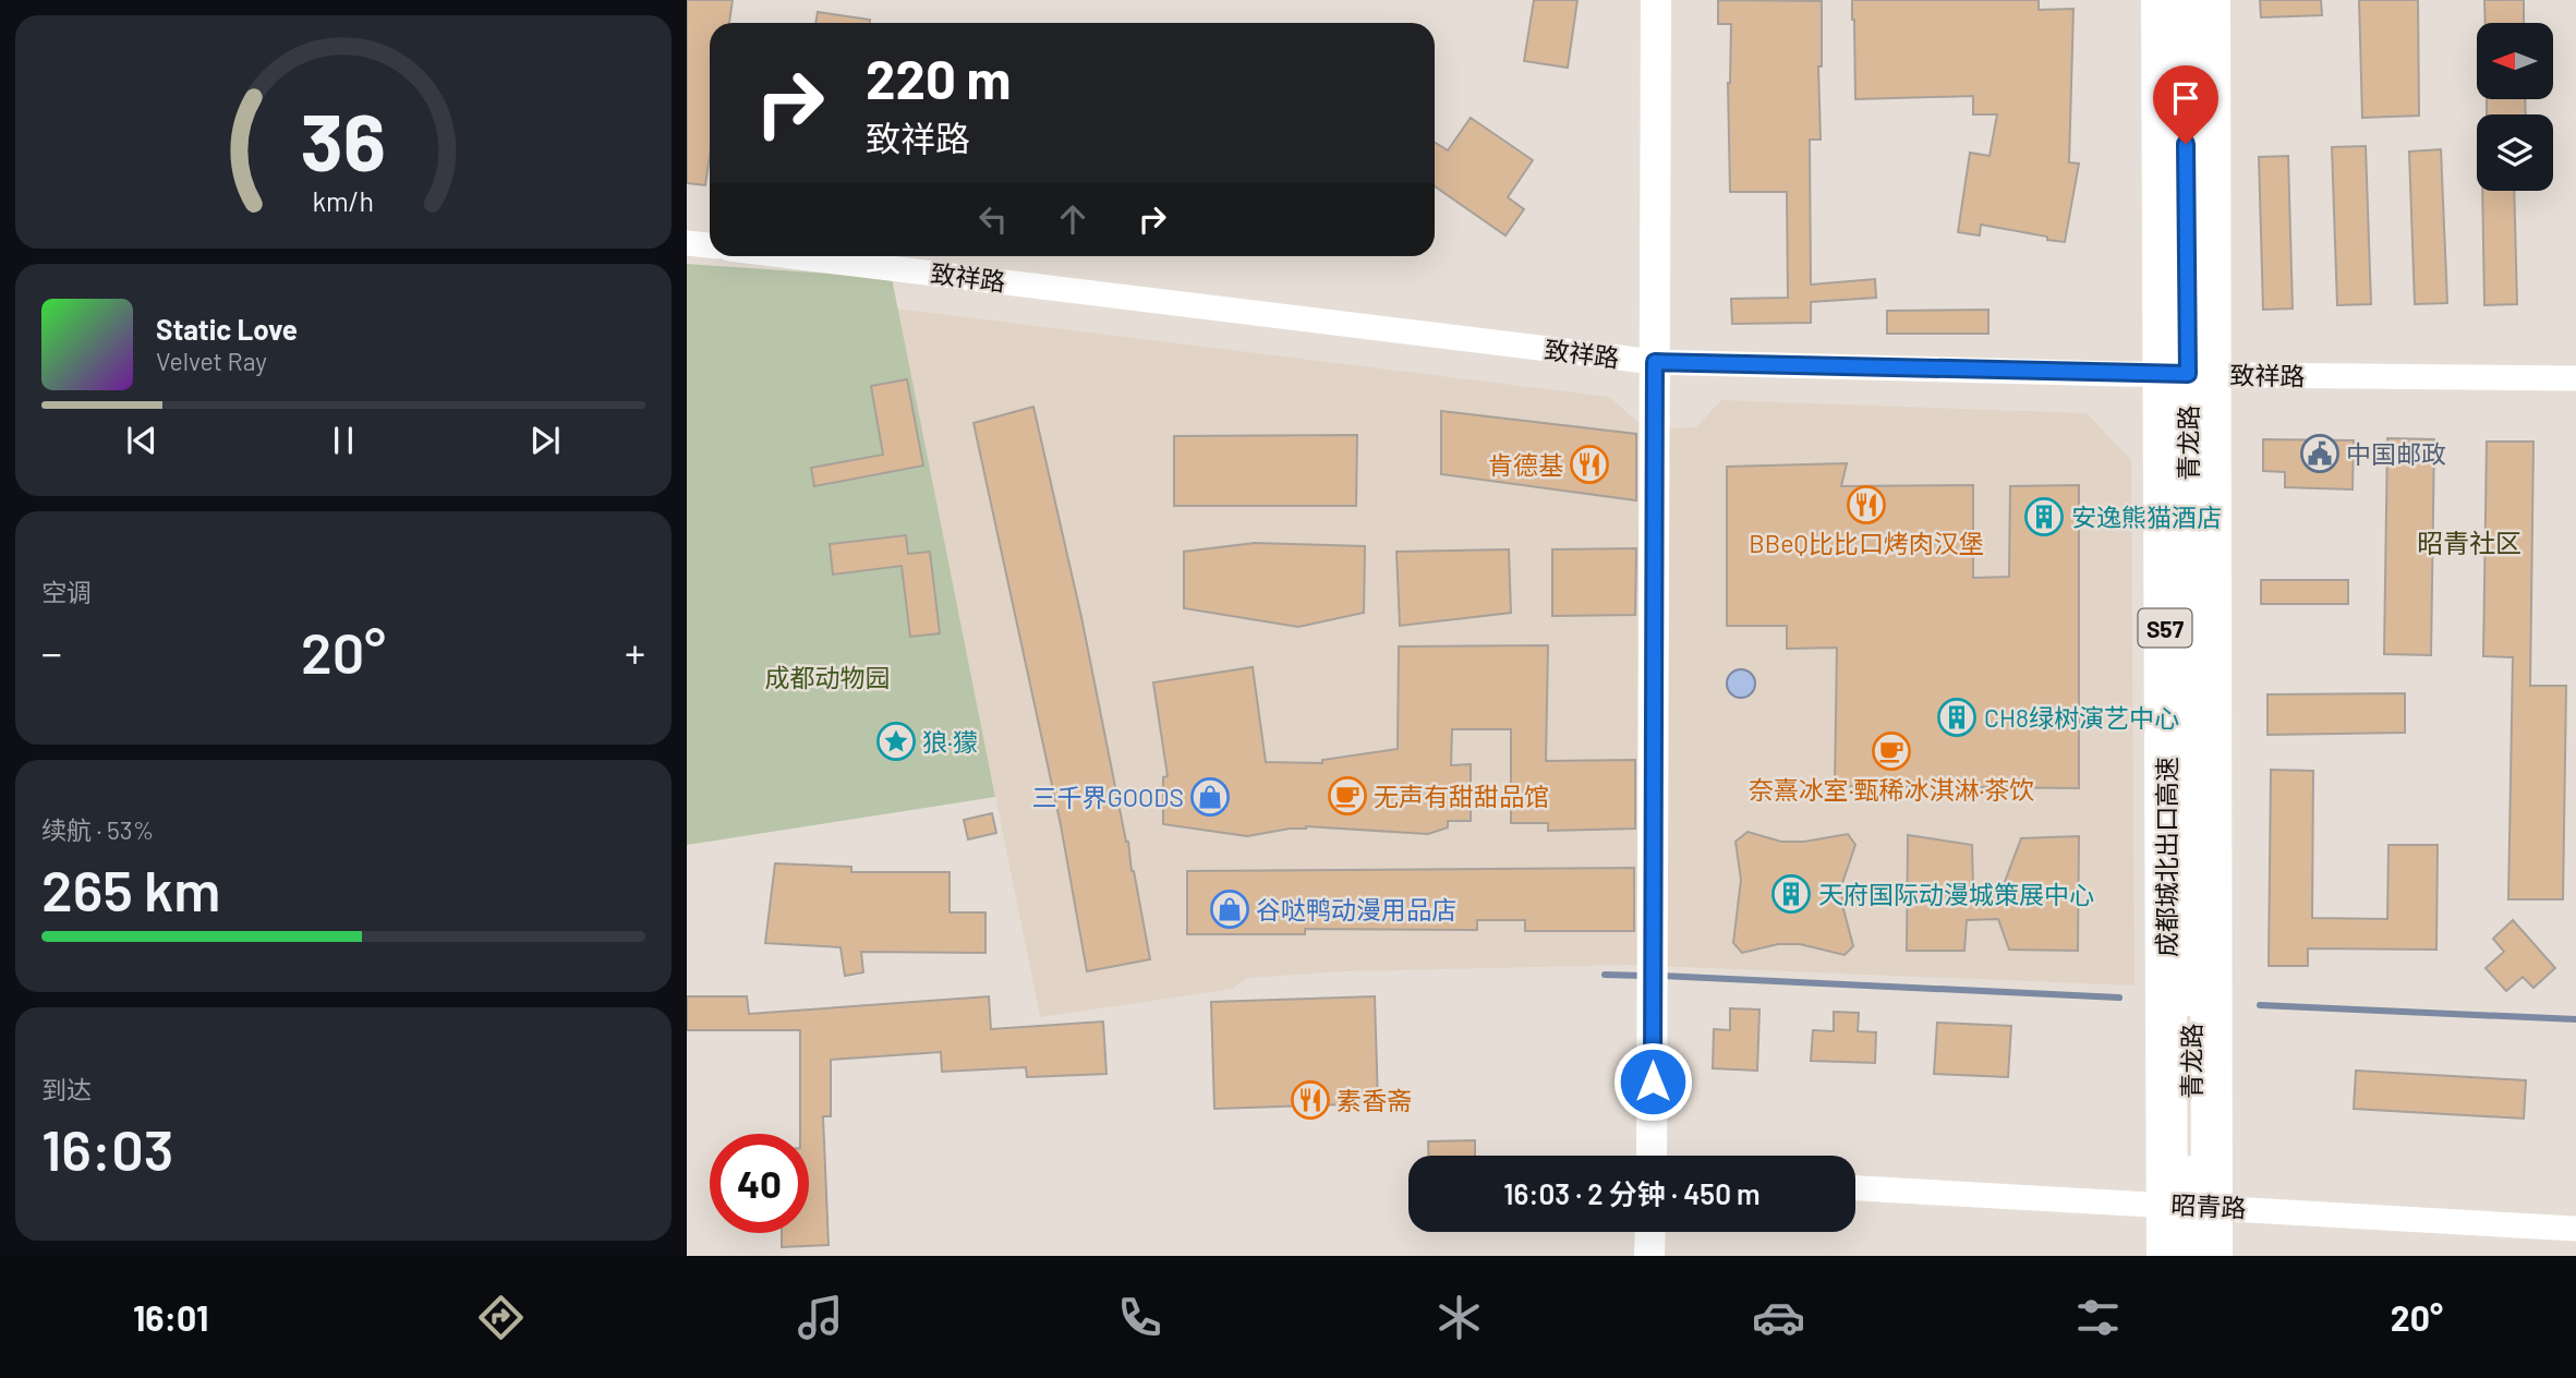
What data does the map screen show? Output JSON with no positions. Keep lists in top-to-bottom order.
{
  "streets": {
    "highway": ["S57", "成都城北出口高速"],
    "street": ["致祥路", "青龙路", "昭青路"]
  },
  "crossings": [
    ["致祥路", "青龙路"],
    ["青龙路", "昭青路"]
  ],
  "districts": ["昭青社区"],
  "parks": ["成都动物园"],
  "places": {
    "public building": ["中国邮政"],
    "restaurant": ["肯德基", "BBeQ比比口烤肉汉堡", "素香斋"],
    "building": ["安逸熊猫酒店", "CH8绿树演艺中心", "天府国际动漫城策展中心"],
    "place": ["狼·獴"],
    "cafe": ["奈熹冰室·甄稀冰淇淋·茶饮", "无声有甜甜品馆"],
    "shop": ["三千界GOODS", "谷哒鸭动漫用品店"]
  },
  "north": "left",
  "page": {
    "turn": ["220 m", "致祥路"],
    "song": ["Static Love", "Velvet Ray"],
    "tile": [
      "空调",
      ["续航 · 53%", "265 km"],
      ["到达", "16:03"]
    ],
    "heat": ["−", "20°", "+"],
    "limit": "40",
    "trip": "16:03 · 2 分钟 · 450 m",
    "tabs": ["16:01", "20°"],
    "gauge": ["36", "km/h"]
  }
}
